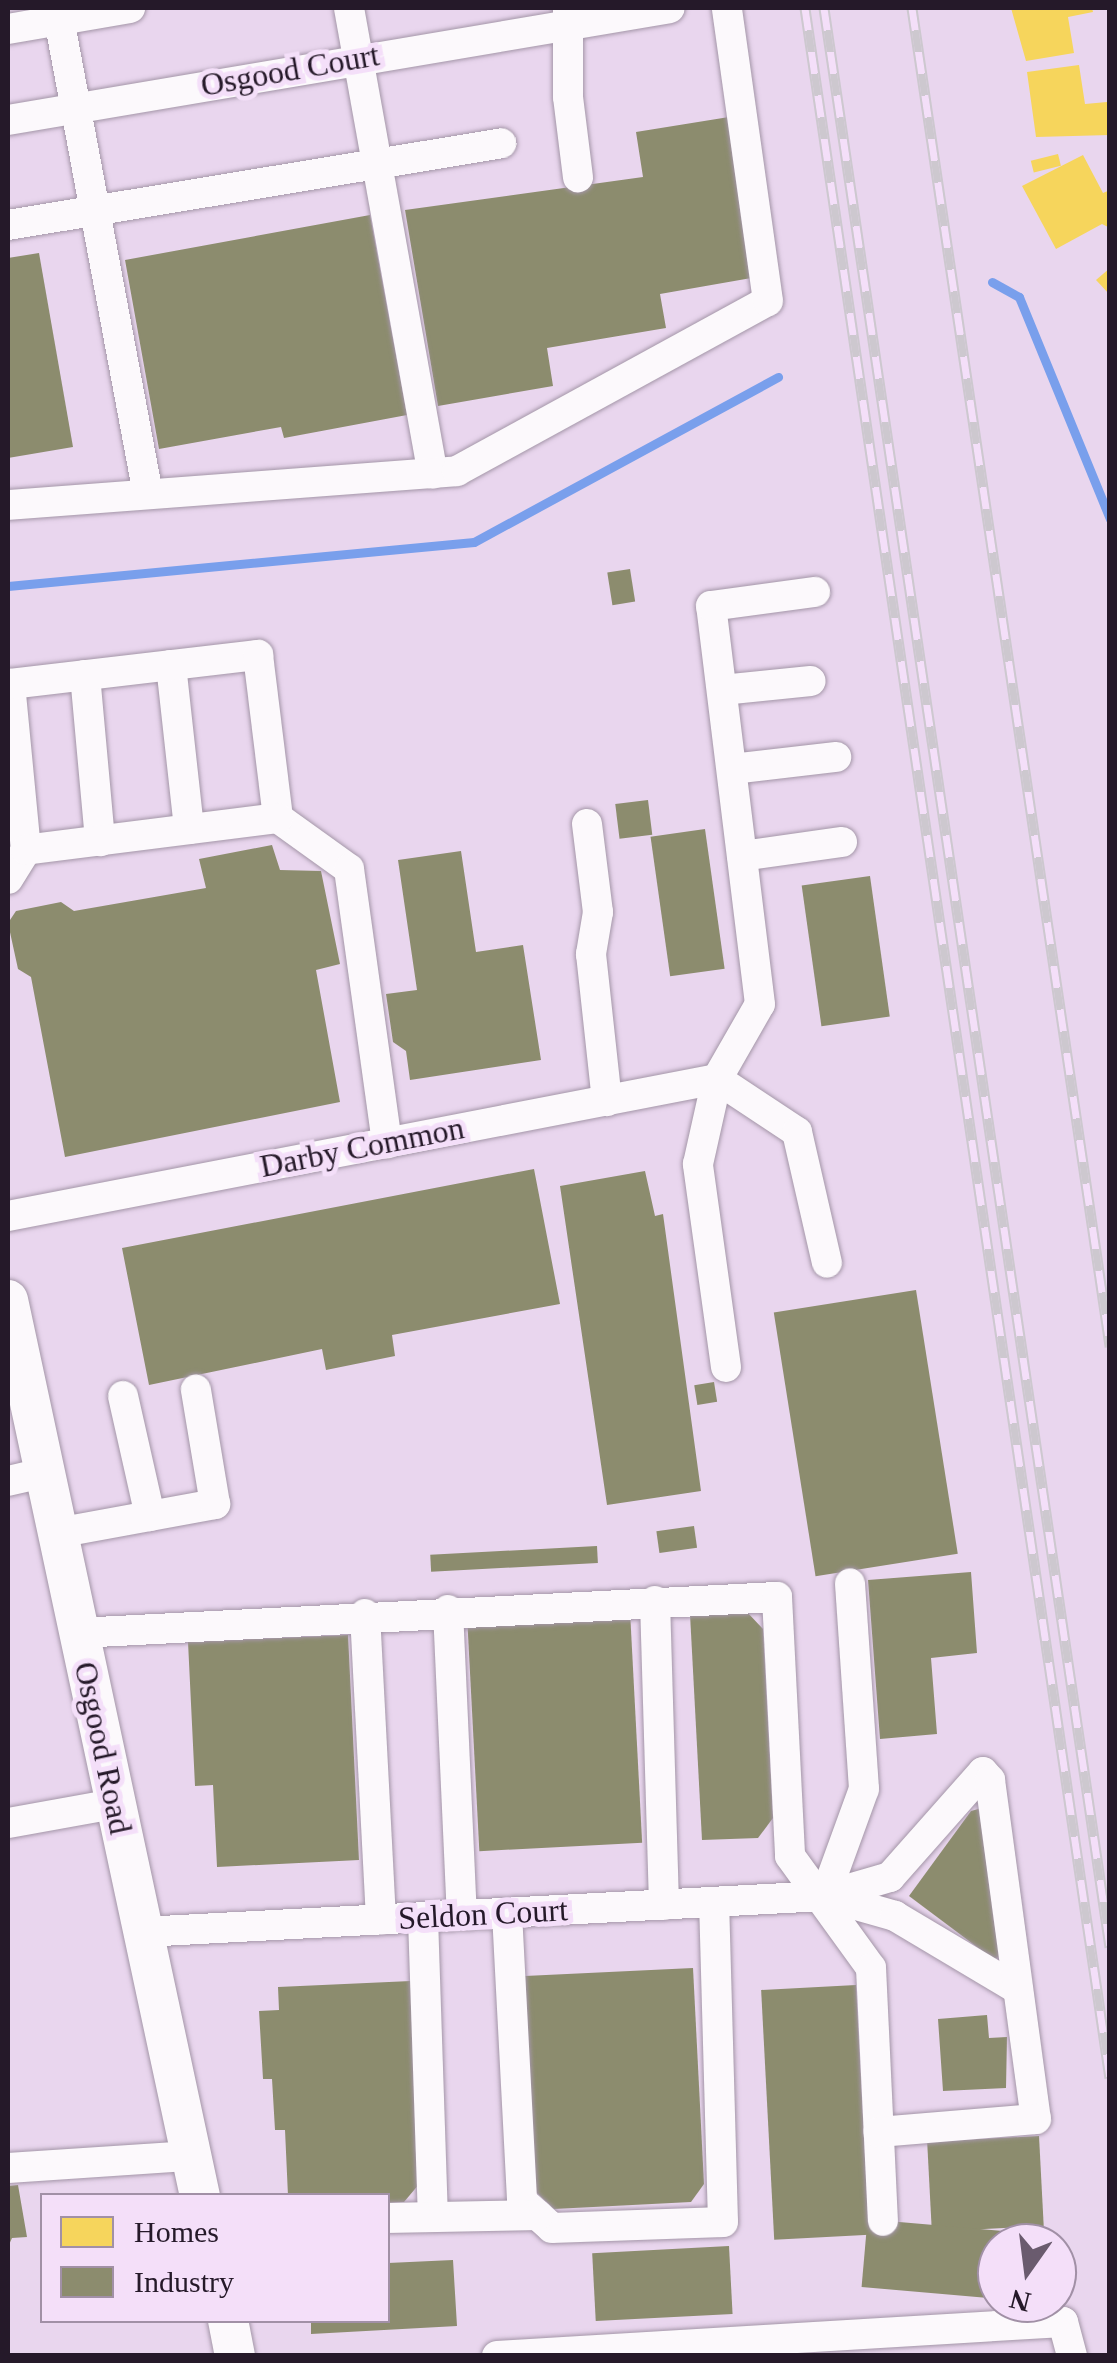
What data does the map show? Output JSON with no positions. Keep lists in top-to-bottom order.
{
  "streets": {
    "main road": ["Osgood Road"],
    "street": ["Osgood Court", "Darby Common", "Seldon Court"]
  },
  "crossings": [
    ["Osgood Road", "Seldon Court"]
  ],
  "legend": ["Homes", "Industry"],
  "north": "bottom"
}
